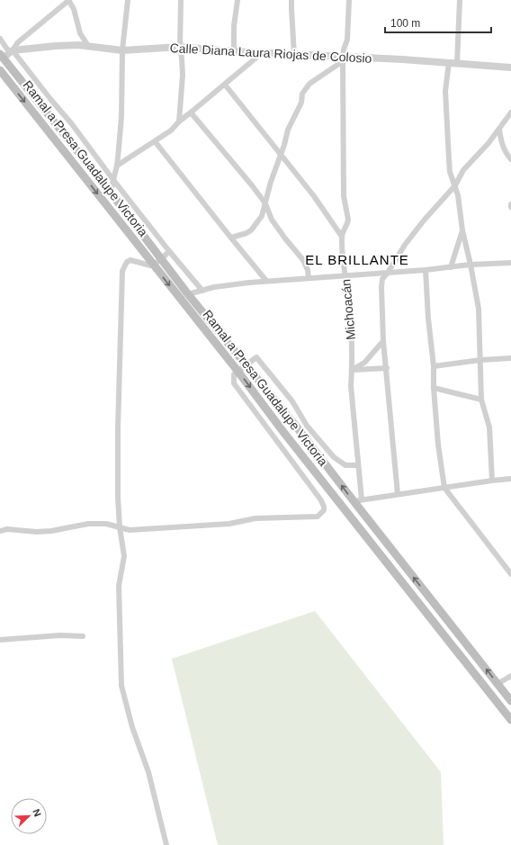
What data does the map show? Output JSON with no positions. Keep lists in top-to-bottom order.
{
  "streets": {
    "main road": ["Ramal a Presa Guadalupe Victoria"],
    "street": ["Calle Diana Laura Riojas de Colosio", "Michoacán"]
  },
  "crossings": [
    ["Calle Diana Laura Riojas de Colosio", "Michoacán"],
    ["Ramal a Presa Guadalupe Victoria", "Michoacán"]
  ],
  "districts": ["EL BRILLANTE"],
  "scale_bar": "100 m",
  "north": "top right"
}
